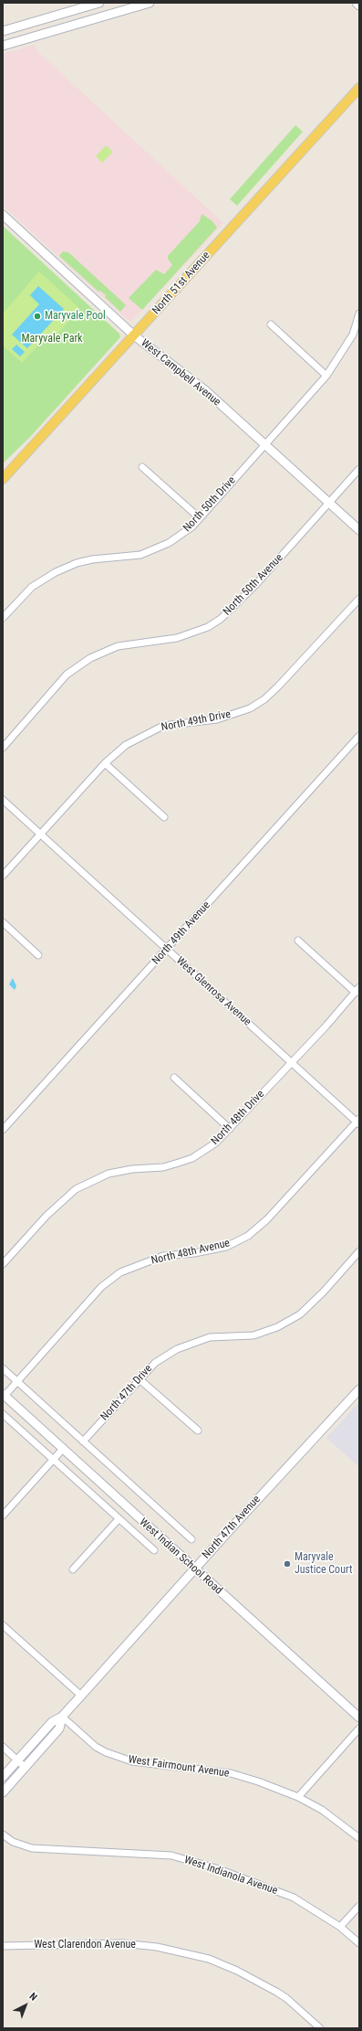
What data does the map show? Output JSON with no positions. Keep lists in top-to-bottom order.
{
  "streets": {
    "main road": ["North 51st Avenue"],
    "street": [
      "West Campbell Avenue",
      "North 50th Drive",
      "North 50th Avenue",
      "North 49th Drive",
      "North 49th Avenue",
      "West Glenrosa Avenue",
      "North 48th Drive",
      "North 48th Avenue",
      "North 47th Drive",
      "North 47th Avenue",
      "West Indian School Road",
      "West Fairmount Avenue",
      "West Indianola Avenue",
      "West Clarendon Avenue"
    ]
  },
  "crossings": [
    ["North 51st Avenue", "West Campbell Avenue"],
    ["West Campbell Avenue", "North 50th Drive"],
    ["West Campbell Avenue", "North 50th Avenue"],
    ["North 49th Drive", "West Glenrosa Avenue"],
    ["North 49th Avenue", "West Glenrosa Avenue"],
    ["West Glenrosa Avenue", "North 48th Drive"],
    ["West Glenrosa Avenue", "North 48th Avenue"],
    ["North 48th Avenue", "West Indian School Road"],
    ["North 47th Drive", "West Indian School Road"],
    ["North 47th Avenue", "West Indian School Road"],
    ["North 47th Avenue", "West Fairmount Avenue"]
  ],
  "parks": ["Maryvale Park"],
  "places": ["Maryvale Pool", "Maryvale Justice Court"],
  "north": "top right"
}
